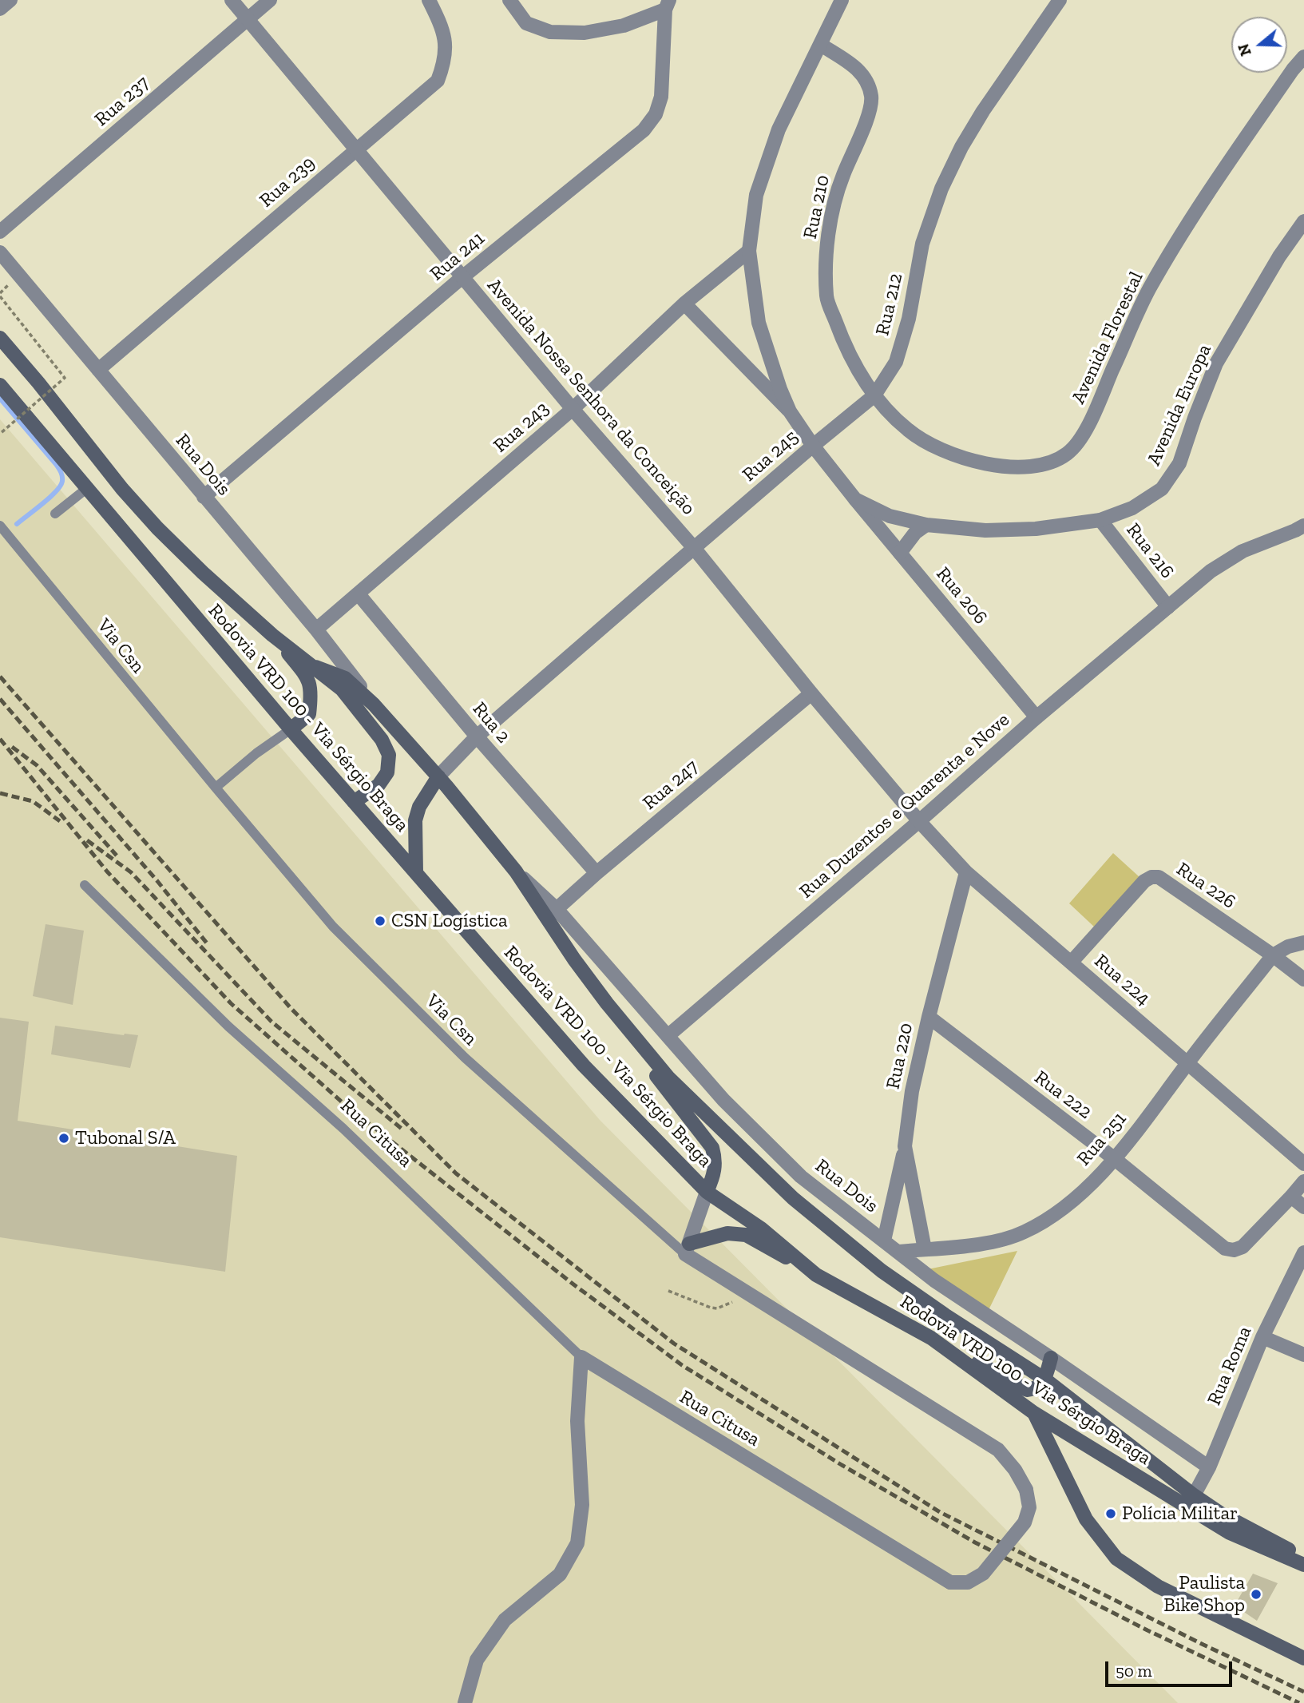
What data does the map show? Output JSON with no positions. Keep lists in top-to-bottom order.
{
  "streets": {
    "main road": ["Rodovia VRD 100 - Via Sérgio Braga"],
    "street": [
      "Rua 237",
      "Rua 239",
      "Rua 210",
      "Rua 241",
      "Rua 212",
      "Avenida Florestal",
      "Avenida Nossa Senhora da Conceição",
      "Avenida Europa",
      "Rua 243",
      "Rua 245",
      "Rua Dois",
      "Rua 216",
      "Rua 206",
      "Rua 2",
      "Rua 247",
      "Rua Duzentos e Quarenta e Nove",
      "Rua 226",
      "Rua 224",
      "Rua 220",
      "Rua 222",
      "Rua Citusa",
      "Rua 251",
      "Rua Roma"
    ],
    "lane": ["Via Csn"]
  },
  "crossings": [
    ["Rua 237", "Avenida Nossa Senhora da Conceição"],
    ["Rua 239", "Avenida Nossa Senhora da Conceição"],
    ["Rua 239", "Rua Dois"],
    ["Rua 210", "Rua 212"],
    ["Rua 210", "Avenida Florestal"],
    ["Rua 210", "Rua 245"],
    ["Rua 241", "Avenida Nossa Senhora da Conceição"],
    ["Rua 241", "Rua Dois"],
    ["Rua 212", "Avenida Florestal"],
    ["Rua 212", "Rua 245"],
    ["Avenida Florestal", "Rua 245"],
    ["Avenida Nossa Senhora da Conceição", "Rua 243"],
    ["Avenida Nossa Senhora da Conceição", "Rua 245"],
    ["Avenida Nossa Senhora da Conceição", "Rua 247"],
    ["Avenida Nossa Senhora da Conceição", "Rua Duzentos e Quarenta e Nove"],
    ["Avenida Nossa Senhora da Conceição", "Rua 224"],
    ["Avenida Europa", "Rua 216"],
    ["Avenida Europa", "Rua 206"],
    ["Rua 243", "Rua Dois"],
    ["Rua 243", "Rua 2"],
    ["Rua 245", "Rua 206"],
    ["Rua 245", "Rodovia VRD 100 - Via Sérgio Braga"],
    ["Rua 245", "Rua 2"],
    ["Rua Dois", "Rodovia VRD 100 - Via Sérgio Braga"],
    ["Rua Dois", "Rua 247"],
    ["Rua Dois", "Rua Duzentos e Quarenta e Nove"],
    ["Rua Dois", "Rua 251"],
    ["Rua Dois", "Rua Roma"],
    ["Rua 216", "Rua Duzentos e Quarenta e Nove"],
    ["Rua 206", "Rua Duzentos e Quarenta e Nove"],
    ["Via Csn", "Rua Citusa"],
    ["Rodovia VRD 100 - Via Sérgio Braga", "Rua Roma"],
    ["Rua 2", "Rua 247"],
    ["Rua Duzentos e Quarenta e Nove", "Rua 224"],
    ["Rua 226", "Rua 224"],
    ["Rua 226", "Rua 251"],
    ["Rua 224", "Rua 220"],
    ["Rua 224", "Rua 251"],
    ["Rua 220", "Rua 222"],
    ["Rua 220", "Rua 251"],
    ["Rua 222", "Rua 251"]
  ],
  "places": [
    "CSN Logística",
    "Tubonal S/A",
    "Polícia Militar",
    "Paulista Bike Shop"
  ],
  "scale_bar": "50 m",
  "north": "left"
}
